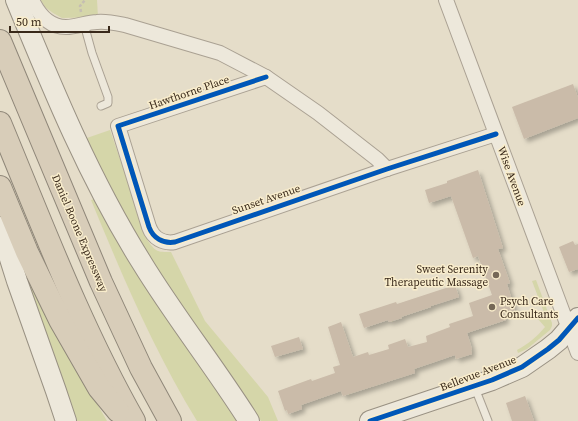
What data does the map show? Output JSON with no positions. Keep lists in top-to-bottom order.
{
  "streets": {
    "highway": ["Daniel Boone Expressway"],
    "street": [
      "Hawthorne Place",
      "Wise Avenue",
      "Sunset Avenue",
      "Bellevue Avenue"
    ]
  },
  "crossings": [
    ["Hawthorne Place", "Sunset Avenue"],
    ["Wise Avenue", "Sunset Avenue"],
    ["Wise Avenue", "Bellevue Avenue"]
  ],
  "places": ["Sweet Serenity Therapeutic Massage", "Psych Care Consultants"],
  "scale_bar": "50 m"
}
